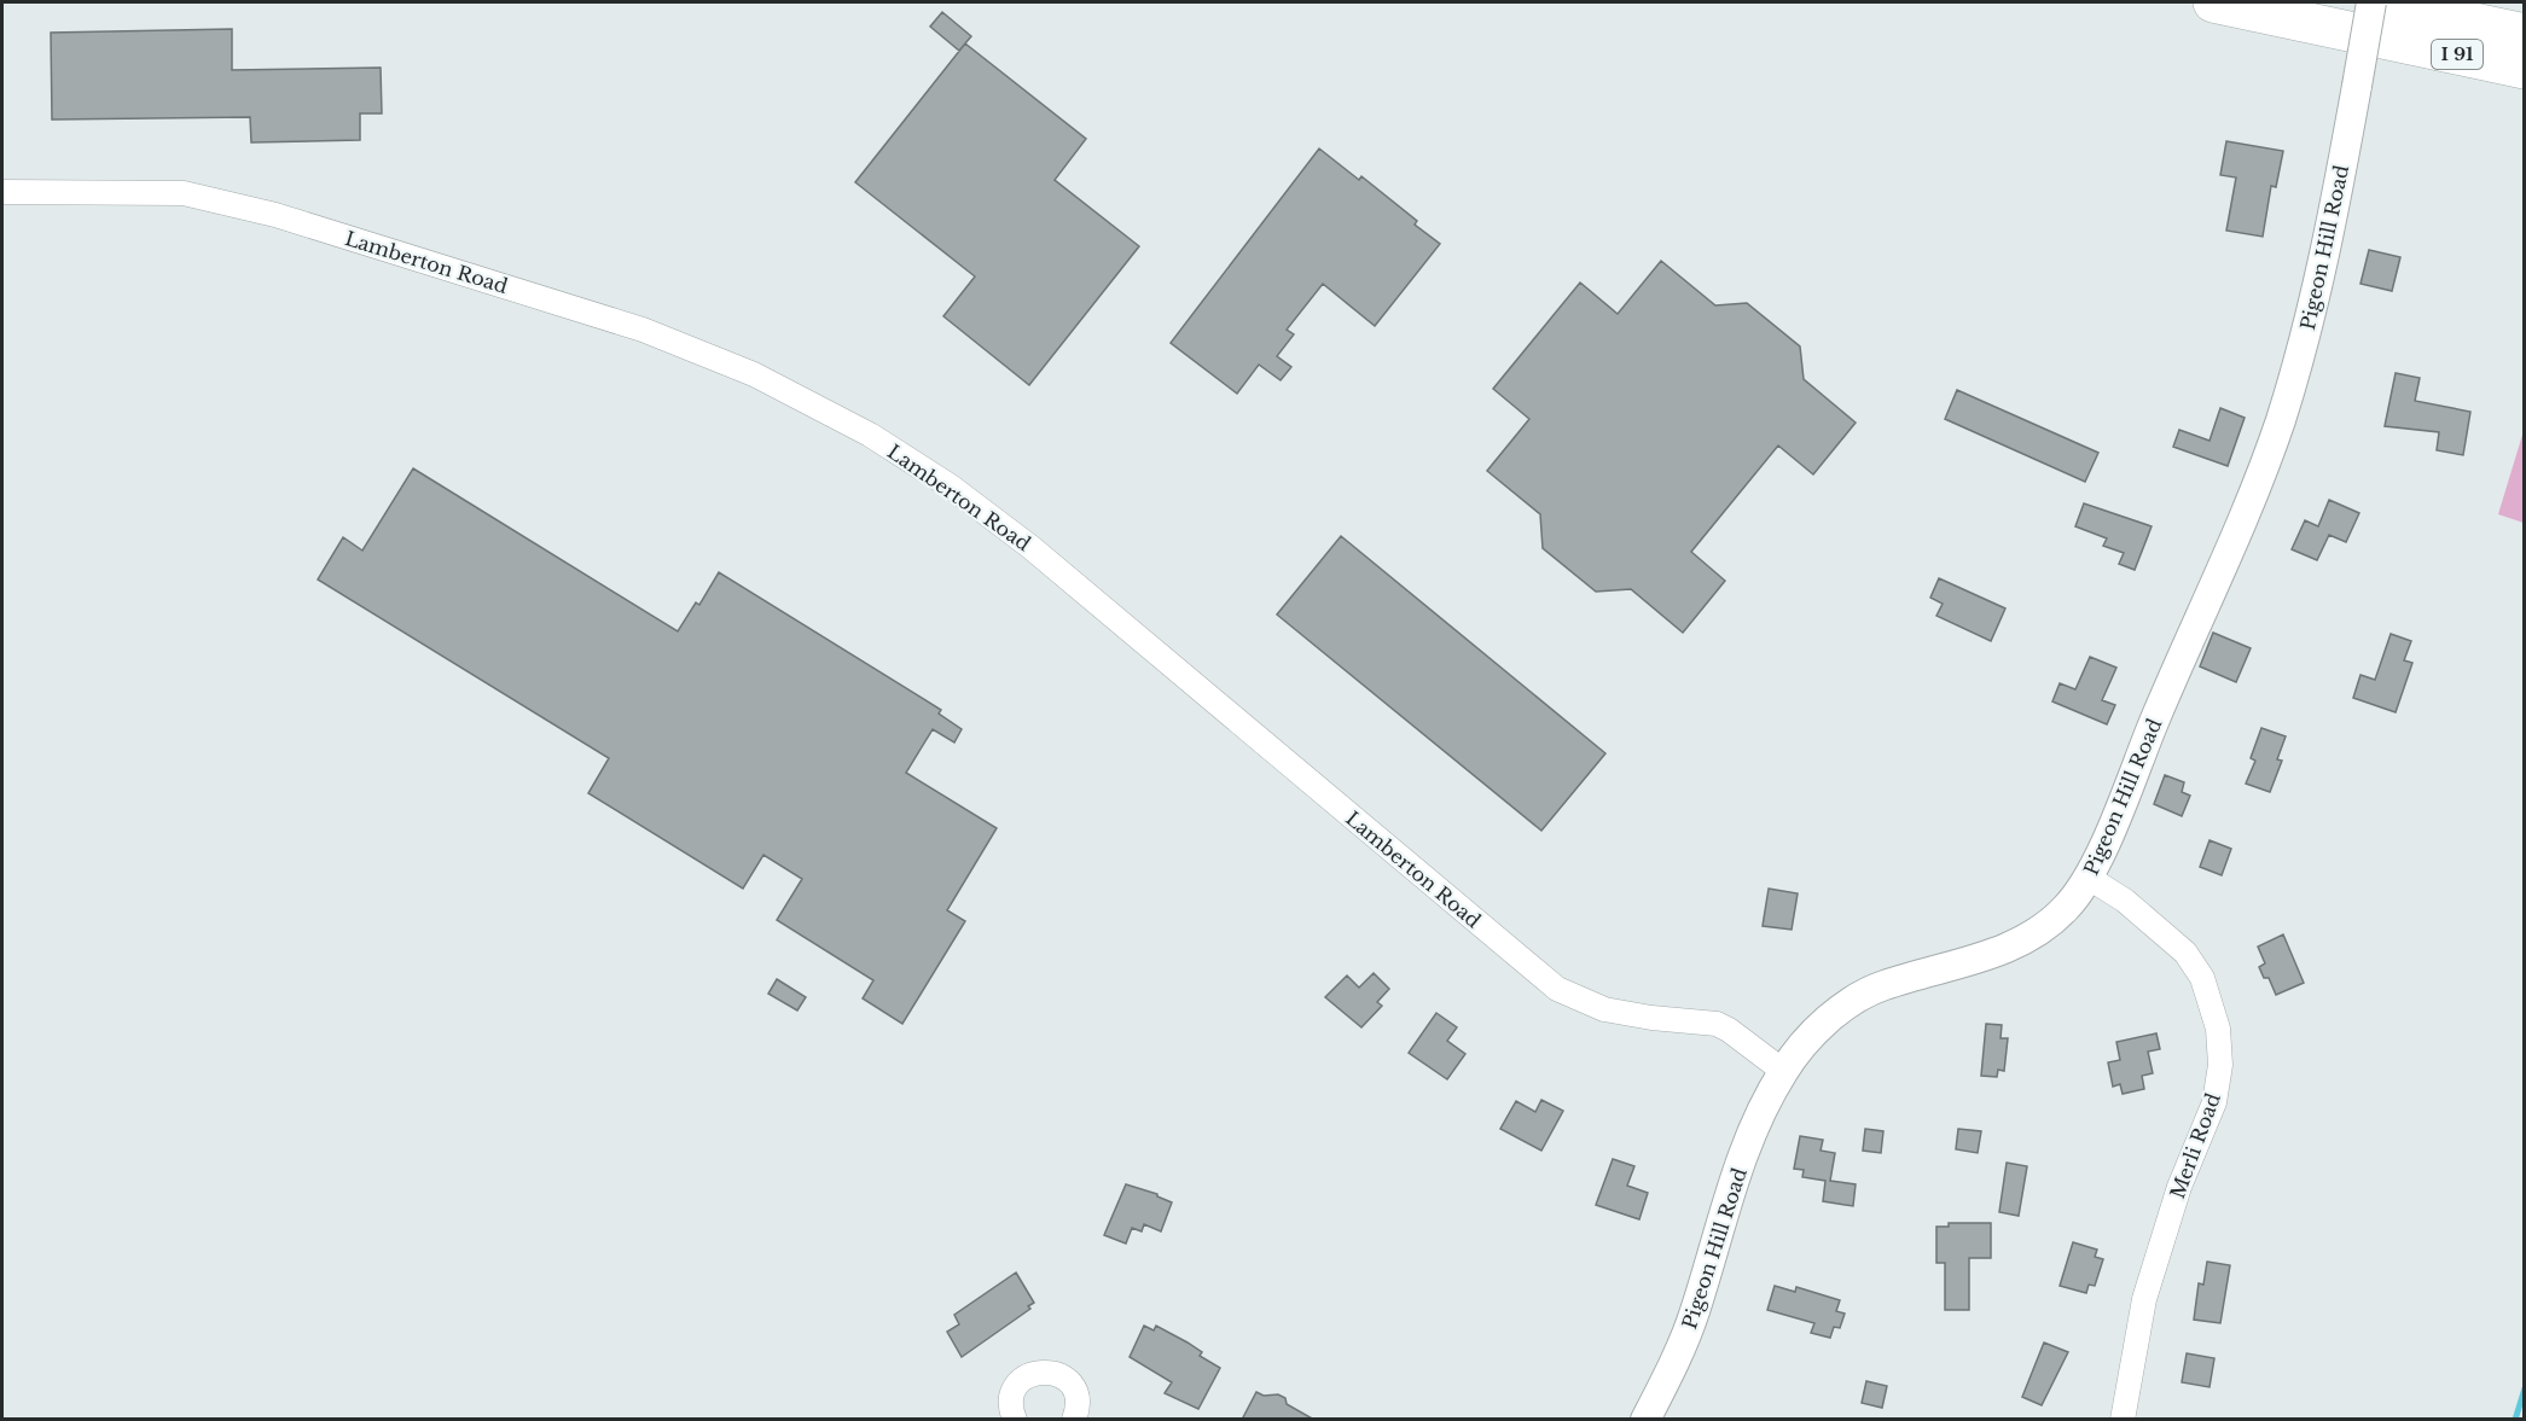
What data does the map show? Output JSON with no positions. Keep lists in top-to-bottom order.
{
  "streets": {
    "highway": ["I 91"],
    "street": ["Pigeon Hill Road", "Lamberton Road", "Merli Road"]
  },
  "crossings": [
    ["Pigeon Hill Road", "Lamberton Road"],
    ["Pigeon Hill Road", "Merli Road"]
  ]
}
